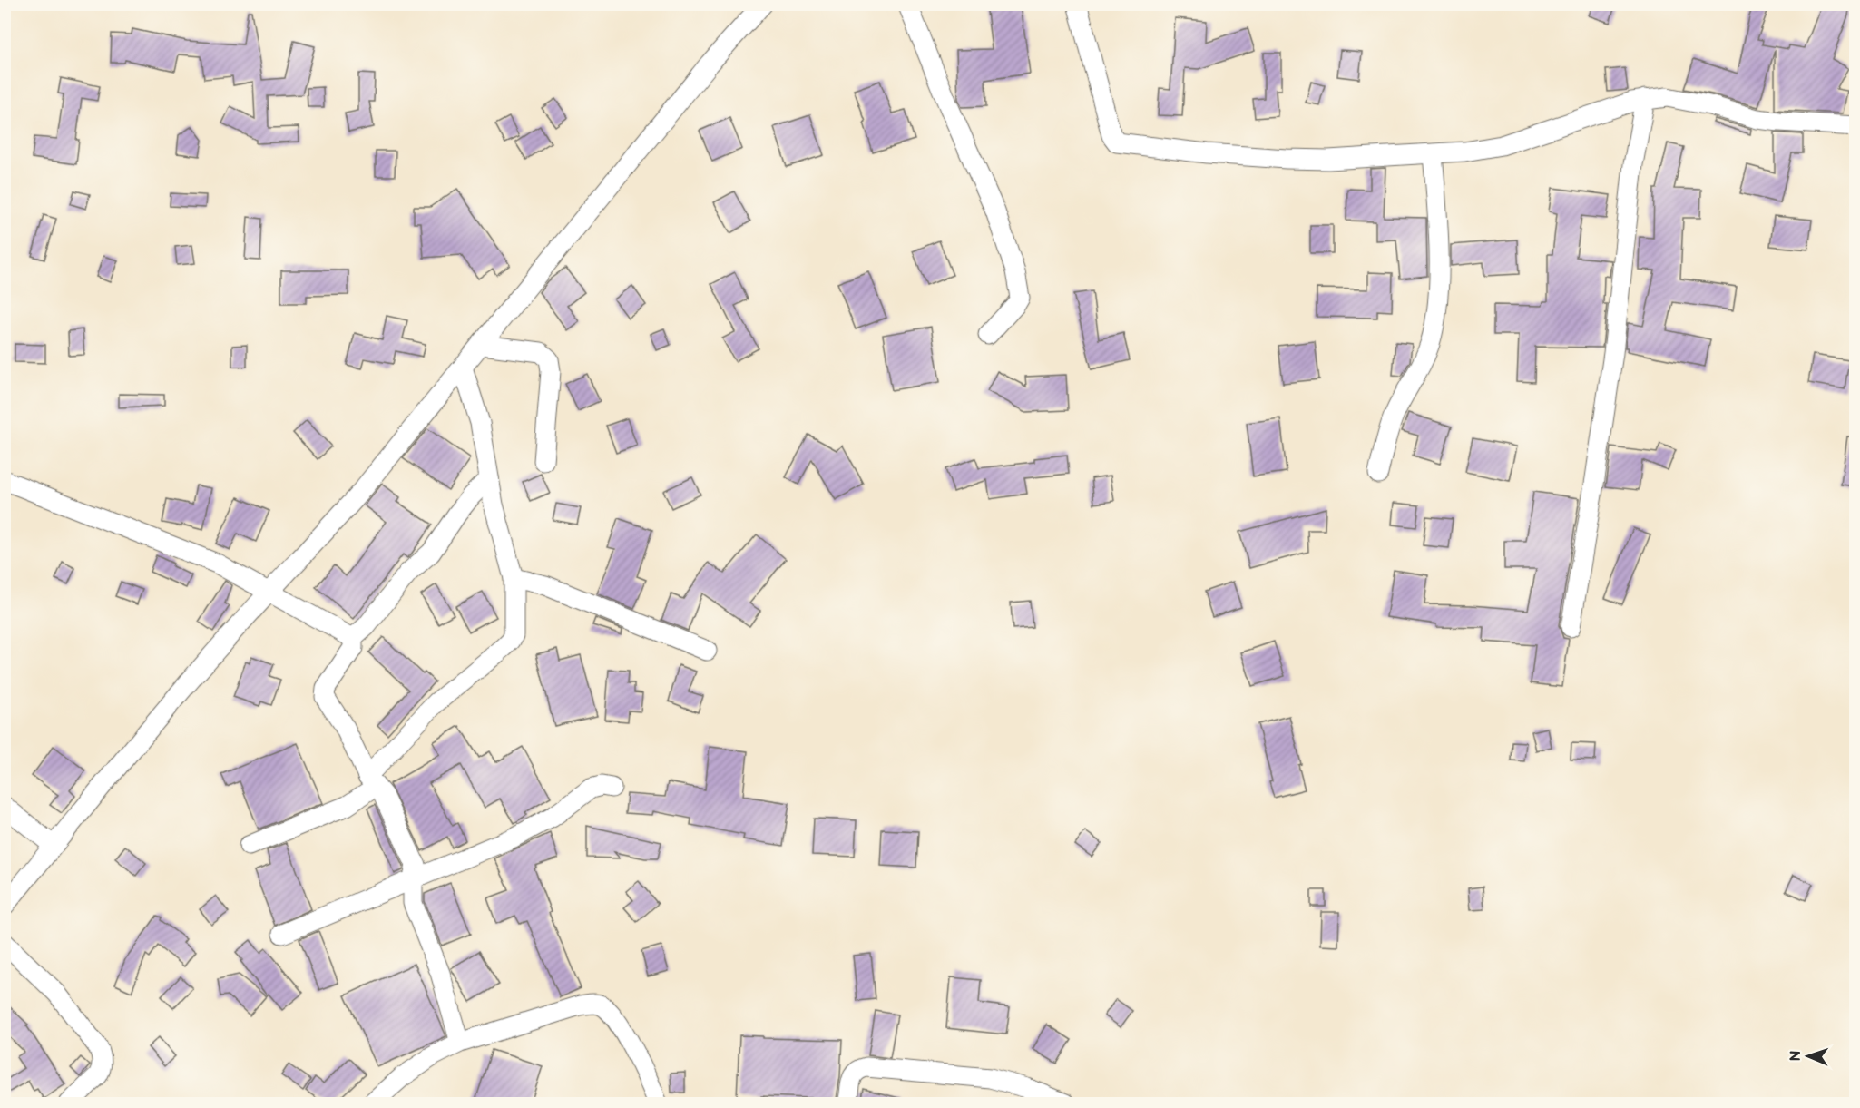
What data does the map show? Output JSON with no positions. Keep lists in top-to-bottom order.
{
  "north": "left"
}
